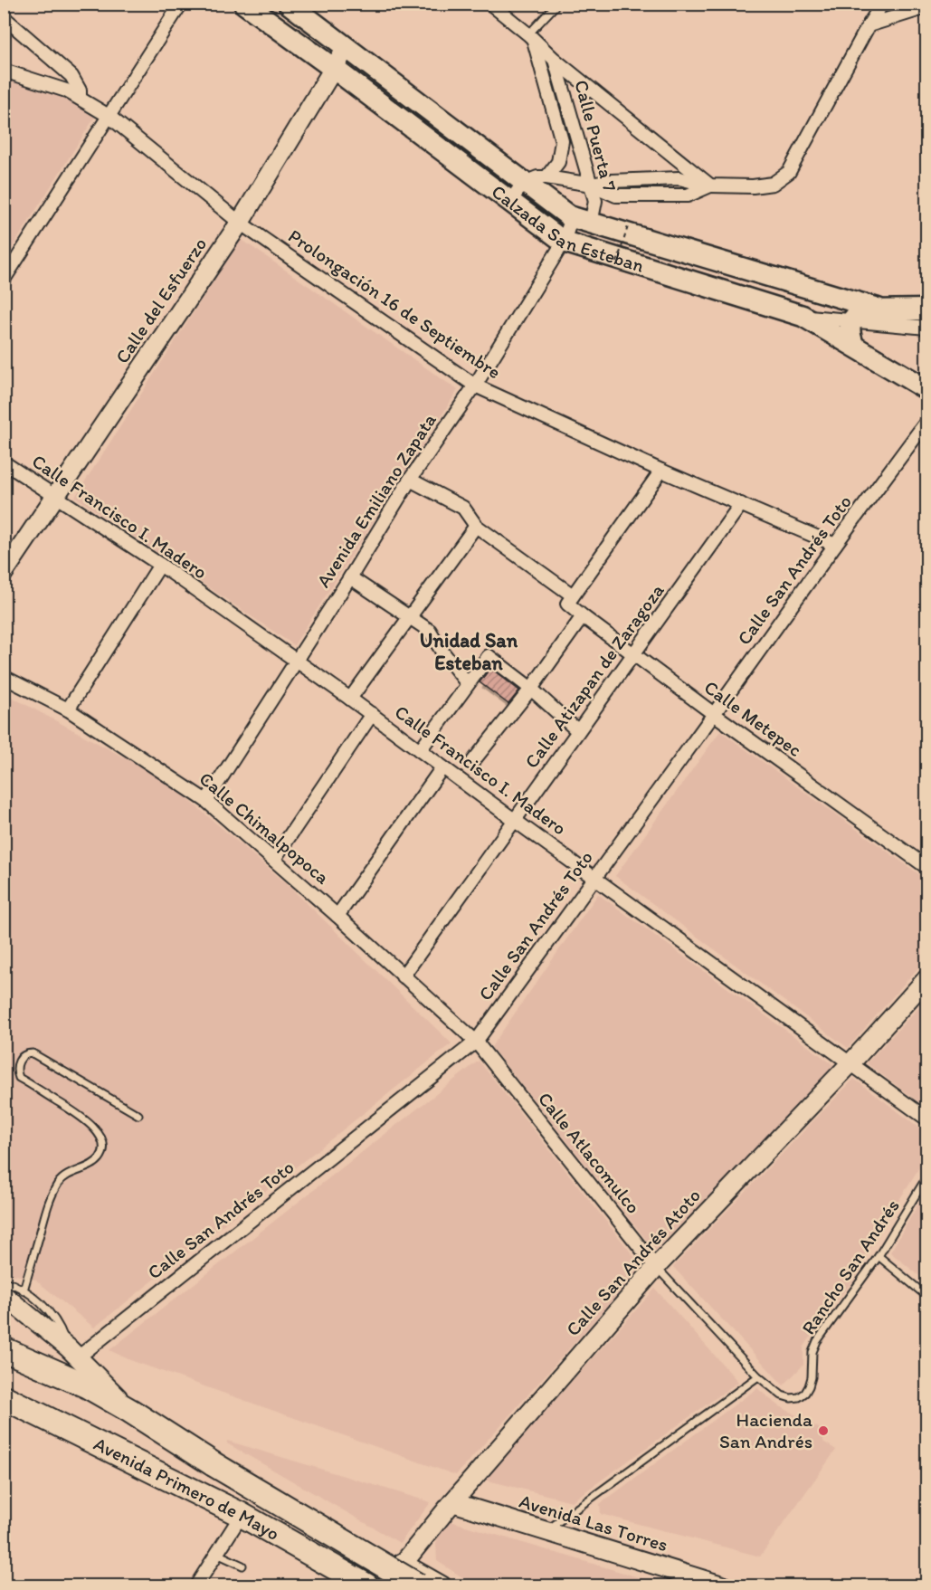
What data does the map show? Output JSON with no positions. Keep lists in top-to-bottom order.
{
  "streets": {
    "highway": ["Avenida Primero de Mayo"],
    "main road": ["Calzada San Esteban"],
    "street": [
      "Calle Puerta 7",
      "Calle del Esfuerzo",
      "Prolongación 16 de Septiembre",
      "Avenida Emiliano Zapata",
      "Calle Francisco I. Madero",
      "Calle San Andrés Toto",
      "Calle Atizapan de Zaragoza",
      "Calle Metepec",
      "Calle Chimalpopoca",
      "Calle Atlacomulco",
      "Calle San Andrés Atoto",
      "Avenida Las Torres"
    ],
    "lane": ["Rancho San Andrés"]
  },
  "crossings": [
    ["Calle Puerta 7", "Calzada San Esteban"],
    ["Calle Puerta 7", "Avenida Emiliano Zapata"],
    ["Calzada San Esteban", "Calle del Esfuerzo"],
    ["Calzada San Esteban", "Avenida Emiliano Zapata"],
    ["Calle del Esfuerzo", "Prolongación 16 de Septiembre"],
    ["Calle del Esfuerzo", "Calle Francisco I. Madero"],
    ["Prolongación 16 de Septiembre", "Avenida Emiliano Zapata"],
    ["Prolongación 16 de Septiembre", "Calle San Andrés Toto"],
    ["Prolongación 16 de Septiembre", "Calle Atizapan de Zaragoza"],
    ["Avenida Emiliano Zapata", "Calle Francisco I. Madero"],
    ["Avenida Emiliano Zapata", "Calle Chimalpopoca"],
    ["Calle Francisco I. Madero", "Calle San Andrés Toto"],
    ["Calle Francisco I. Madero", "Calle Atizapan de Zaragoza"],
    ["Calle Francisco I. Madero", "Calle San Andrés Atoto"],
    ["Calle San Andrés Toto", "Calle Metepec"],
    ["Calle San Andrés Toto", "Calle Chimalpopoca"],
    ["Calle San Andrés Toto", "Calle Atlacomulco"],
    ["Calle San Andrés Toto", "Avenida Primero de Mayo"],
    ["Calle Atizapan de Zaragoza", "Calle Metepec"],
    ["Calle Atizapan de Zaragoza", "Calle Chimalpopoca"],
    ["Calle Chimalpopoca", "Calle Atlacomulco"],
    ["Calle Atlacomulco", "Calle San Andrés Atoto"],
    ["Calle Atlacomulco", "Rancho San Andrés"],
    ["Calle San Andrés Atoto", "Avenida Primero de Mayo"],
    ["Calle San Andrés Atoto", "Avenida Las Torres"]
  ],
  "districts": ["Unidad San Esteban"],
  "places": ["Hacienda San Andrés"]
}
